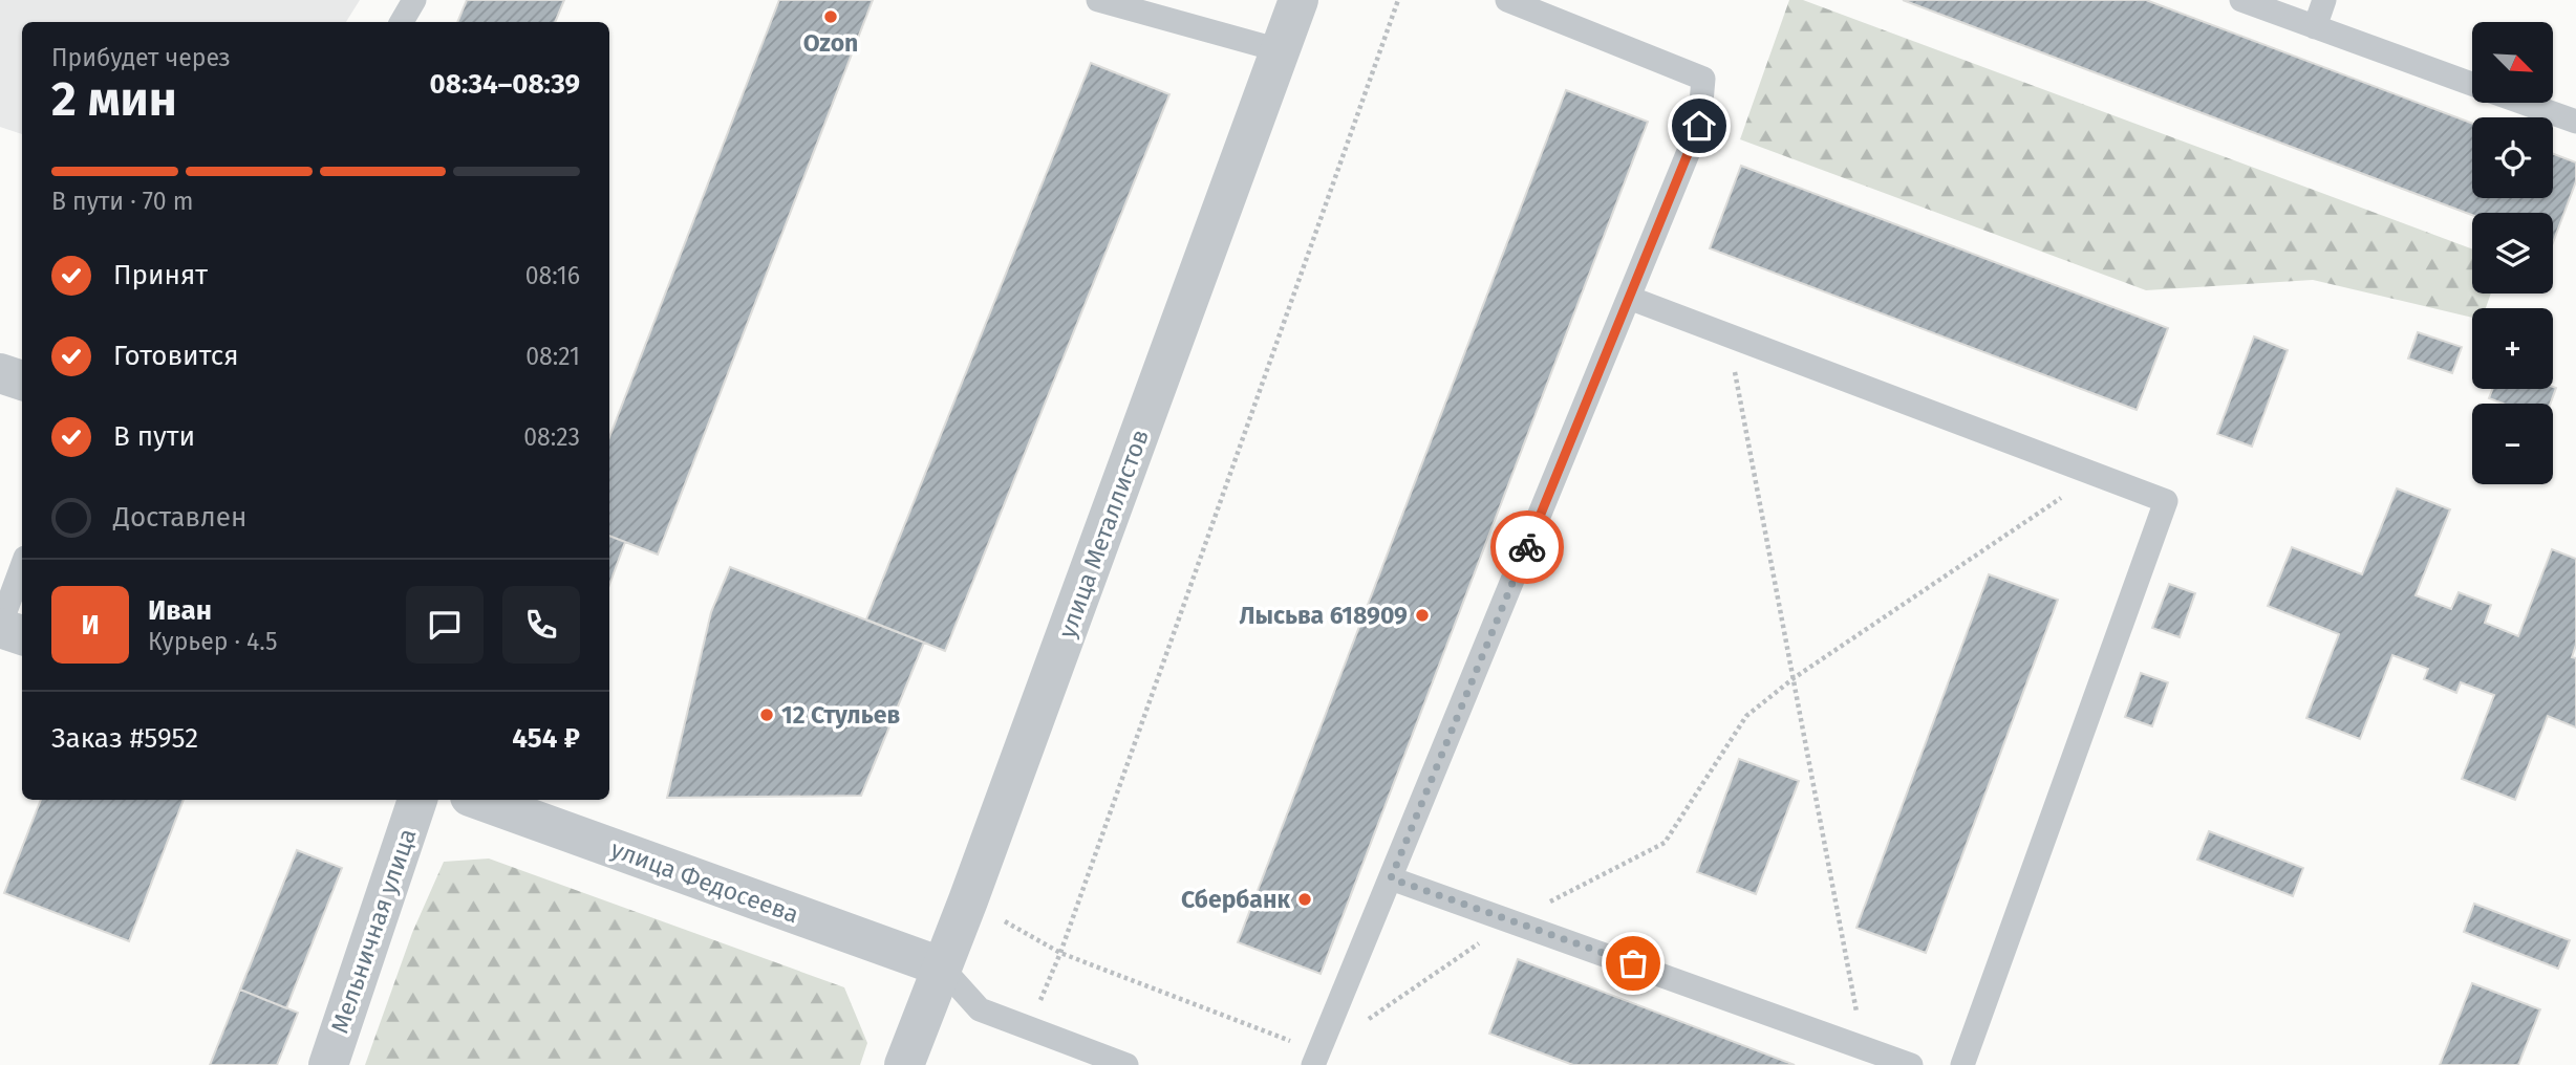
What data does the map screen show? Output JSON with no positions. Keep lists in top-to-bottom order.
{
  "streets": {
    "street": ["улица Металлистов", "улица Федосеева", "Мельничная улица"]
  },
  "crossings": [
    ["улица Металлистов", "улица Федосеева"]
  ],
  "places": [
    "Ozon",
    "Лысьва 618909",
    "12 Стульев",
    "Сбербанк"
  ],
  "north": "bottom right",
  "page": {
    "map_buttons": ["+", "−"],
    "heading": ["2 мин", "Прибудет через", "08:34–08:39"],
    "panel": [
      "Иван",
      "Курьер · 4.5",
      "Заказ #5952",
      "454 ₽"
    ],
    "bar": "В пути · 70 m",
    "list": [
      ["Принят", "08:16"],
      ["Готовится", "08:21"],
      ["В пути", "08:23"],
      "Доставлен"
    ],
    "round": "И"
  }
}
